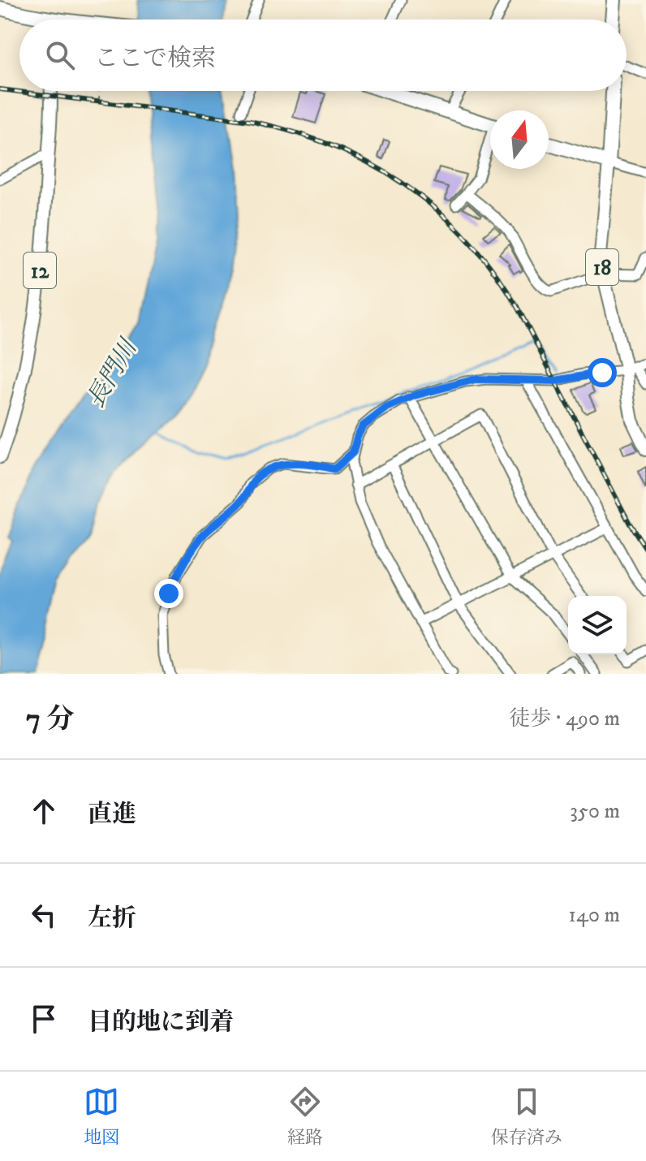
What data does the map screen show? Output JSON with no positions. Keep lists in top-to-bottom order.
{
  "streets": {
    "main road": ["18", "12"]
  },
  "water": ["長門川"],
  "north": "top",
  "page": {
    "search": "ここで検索",
    "heading": ["7 分", "徒歩 · 490 m"],
    "list": [
      ["直進", "350 m"],
      ["左折", "140 m"],
      "目的地に到着"
    ],
    "nav": ["地図", "経路", "保存済み"]
  }
}
